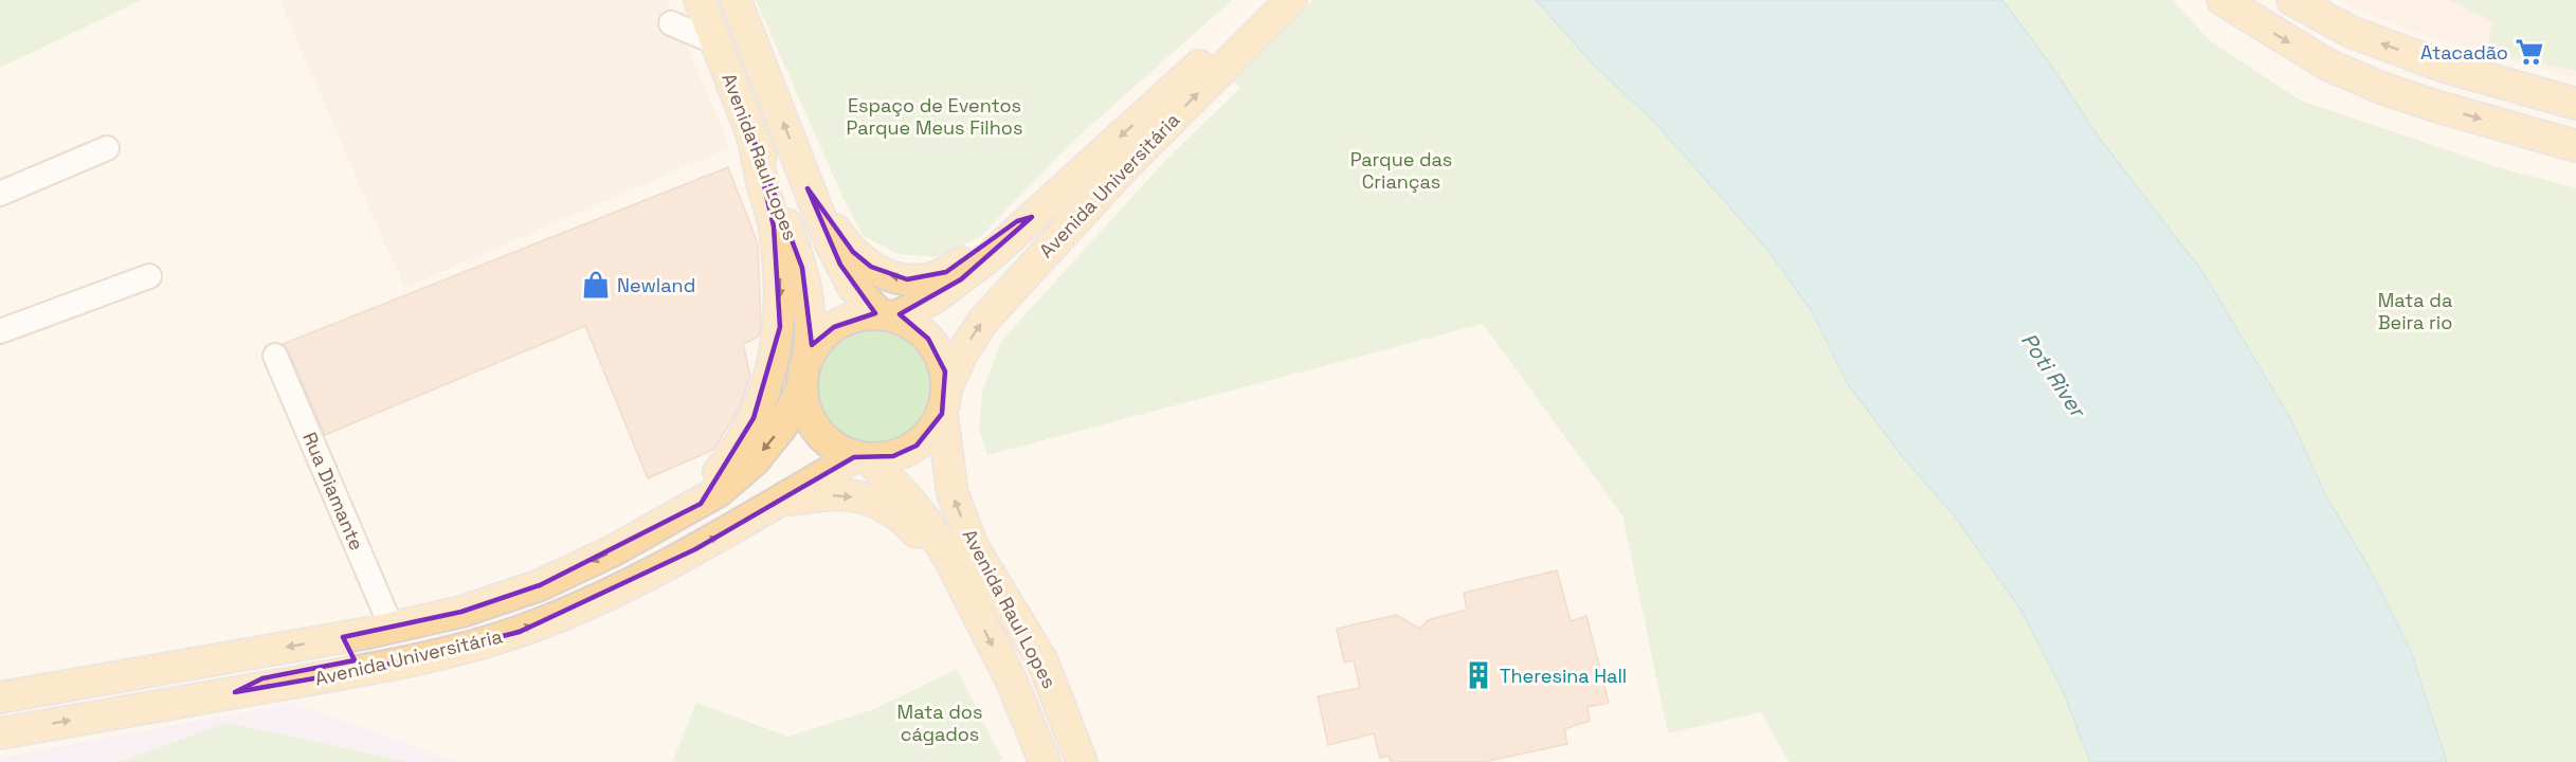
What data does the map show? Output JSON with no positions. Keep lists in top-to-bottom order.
{
  "streets": {
    "main road": ["Avenida Raul Lopes", "Avenida Universitária"],
    "street": ["Rua Diamante"]
  },
  "crossings": [
    ["Avenida Raul Lopes", "Avenida Universitária"],
    ["Avenida Universitária", "Rua Diamante"]
  ],
  "water": ["Poti River"],
  "parks": [
    "Espaço de Eventos Parque Meus Filhos",
    "Parque das Crianças",
    "Mata da Beira rio",
    "Mata dos cágados"
  ],
  "places": {
    "supermarket": ["Atacadão"],
    "shop": ["Newland"],
    "building": ["Theresina Hall"]
  }
}
